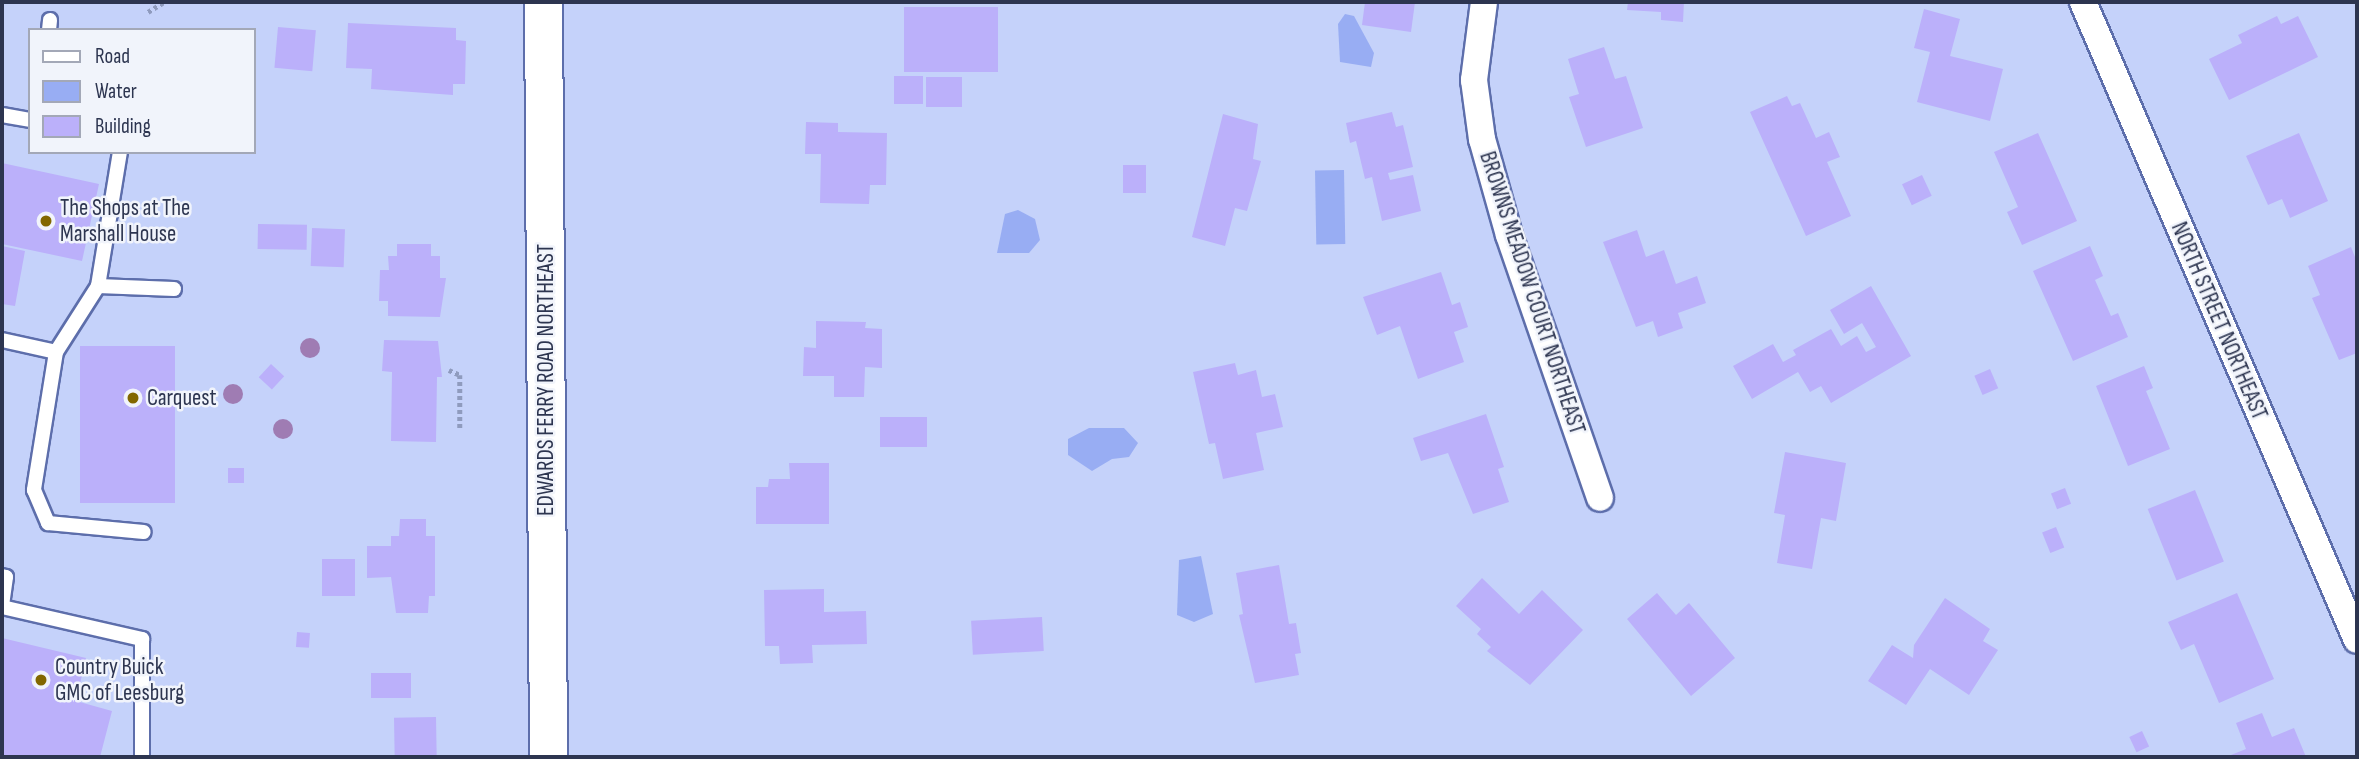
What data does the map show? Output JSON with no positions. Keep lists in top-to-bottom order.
{
  "streets": {
    "street": ["BROWNS MEADOW COURT NORTHEAST", "NORTH STREET NORTHEAST", "EDWARDS FERRY ROAD NORTHEAST"]
  },
  "places": ["The Shops at The Marshall House", "Carquest", "Country Buick GMC of Leesburg"],
  "legend": ["Road", "Water", "Building"]
}
